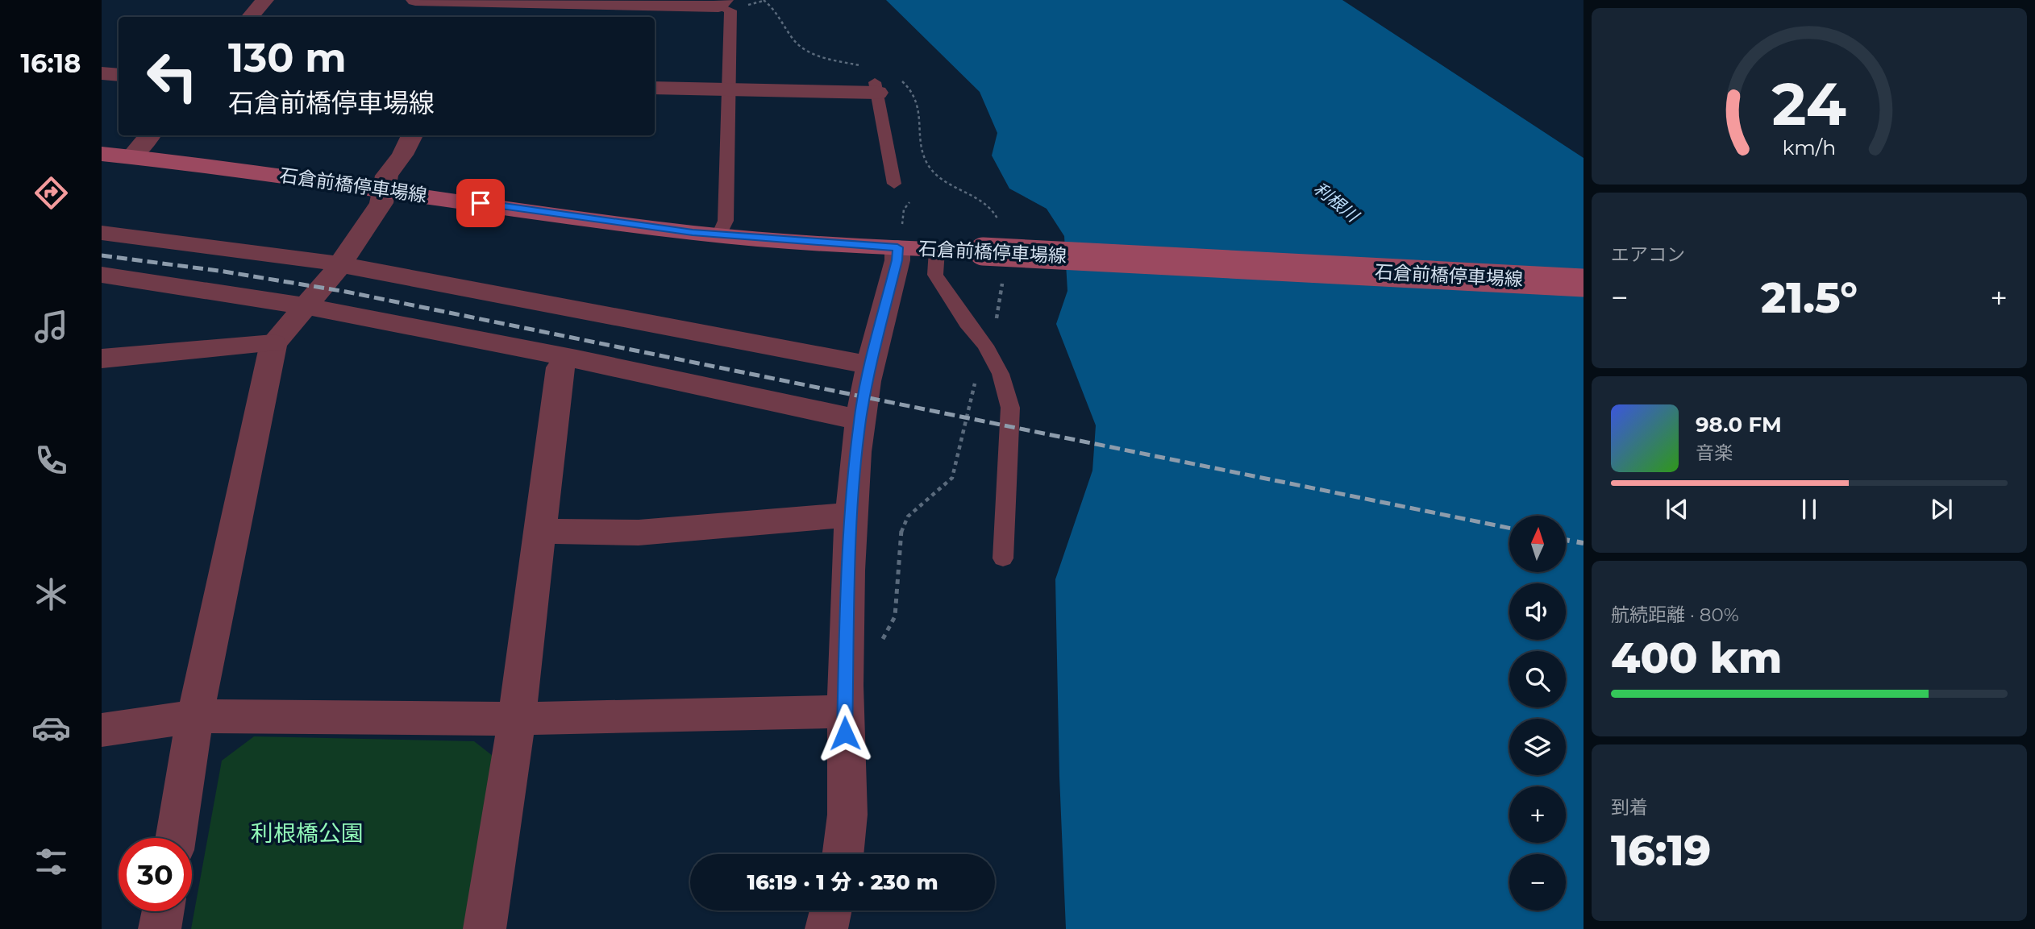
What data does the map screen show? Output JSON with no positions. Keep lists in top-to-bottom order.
{
  "streets": {
    "main road": ["石倉前橋停車場線"]
  },
  "water": ["利根川"],
  "parks": ["利根橋公園"],
  "north": "top",
  "page": {
    "tabs": "16:18",
    "turn": ["130 m", "石倉前橋停車場線"],
    "tile": [
      "エアコン",
      ["航続距離 · 80%", "400 km"],
      ["到着", "16:19"]
    ],
    "heat": ["−", "21.5°", "+"],
    "song": ["98.0 FM", "音楽"],
    "map_buttons": ["+", "−"],
    "limit": "30",
    "trip": "16:19 · 1 分 · 230 m",
    "gauge": ["24", "km/h"]
  }
}
